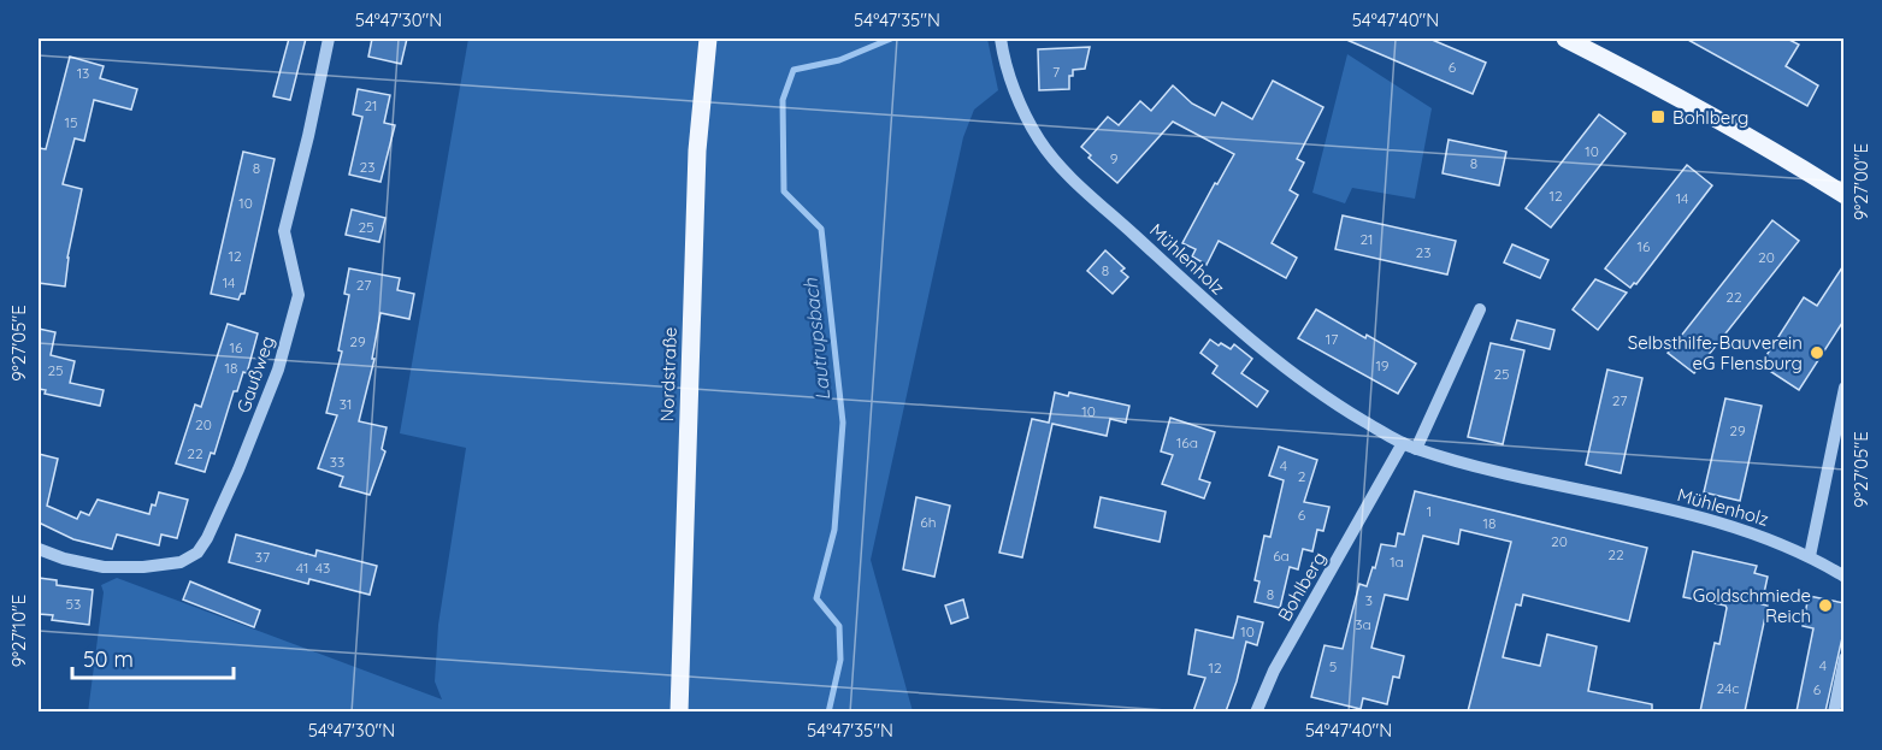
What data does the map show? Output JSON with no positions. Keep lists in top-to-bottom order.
{
  "streets": {
    "main road": ["Nordstraße"],
    "street": ["Mühlenholz", "Gaußweg", "Bohlberg"]
  },
  "crossings": [
    ["Mühlenholz", "Bohlberg"]
  ],
  "water": ["Lautrupsbach"],
  "places": {
    "transit": ["Bohlberg"],
    "other": ["Selbsthilfe-Bauverein eG Flensburg", "Goldschmiede Reich"]
  },
  "house_numbers": [
    "6",
    "7",
    "13",
    "21",
    "15",
    "10",
    "9",
    "8",
    "23",
    "8",
    "12",
    "14",
    "10",
    "25",
    "21",
    "16",
    "23",
    "12",
    "20",
    "8",
    "14",
    "27",
    "22",
    "17",
    "29",
    "16",
    "19",
    "18",
    "25",
    "25",
    "27",
    "31",
    "10",
    "20",
    "29",
    "16a",
    "22",
    "33",
    "4",
    "2",
    "1",
    "6",
    "6h",
    "18",
    "20",
    "22",
    "6a",
    "37",
    "1a",
    "41",
    "43",
    "8",
    "3",
    "53",
    "3a",
    "10",
    "4",
    "5",
    "12",
    "24c",
    "6"
  ],
  "scale_bar": "50 m",
  "coordinates": [
    "54°47'30\"N",
    "54°47'35\"N",
    "54°47'40\"N",
    "9°27'00\"E",
    "9°27'05\"E",
    "9°27'10\"E"
  ]
}
